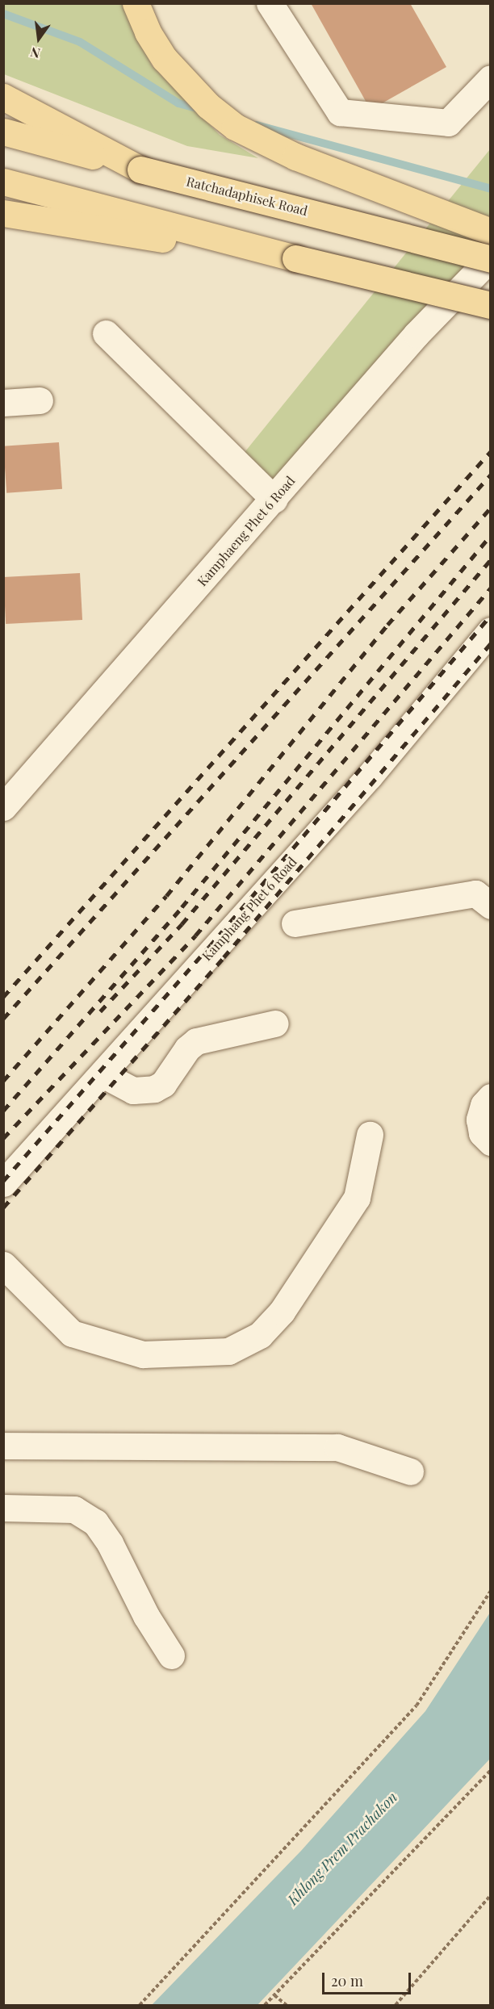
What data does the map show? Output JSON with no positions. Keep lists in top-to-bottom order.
{
  "streets": {
    "main road": ["Ratchadaphisek Road"],
    "street": ["Kamphaeng Phet 6 Road", "Kamphang Phet 6 Road"]
  },
  "crossings": [
    ["Ratchadaphisek Road", "Kamphaeng Phet 6 Road"]
  ],
  "water": ["Khlong Prem Prachakon"],
  "scale_bar": "20 m",
  "north": "bottom"
}
